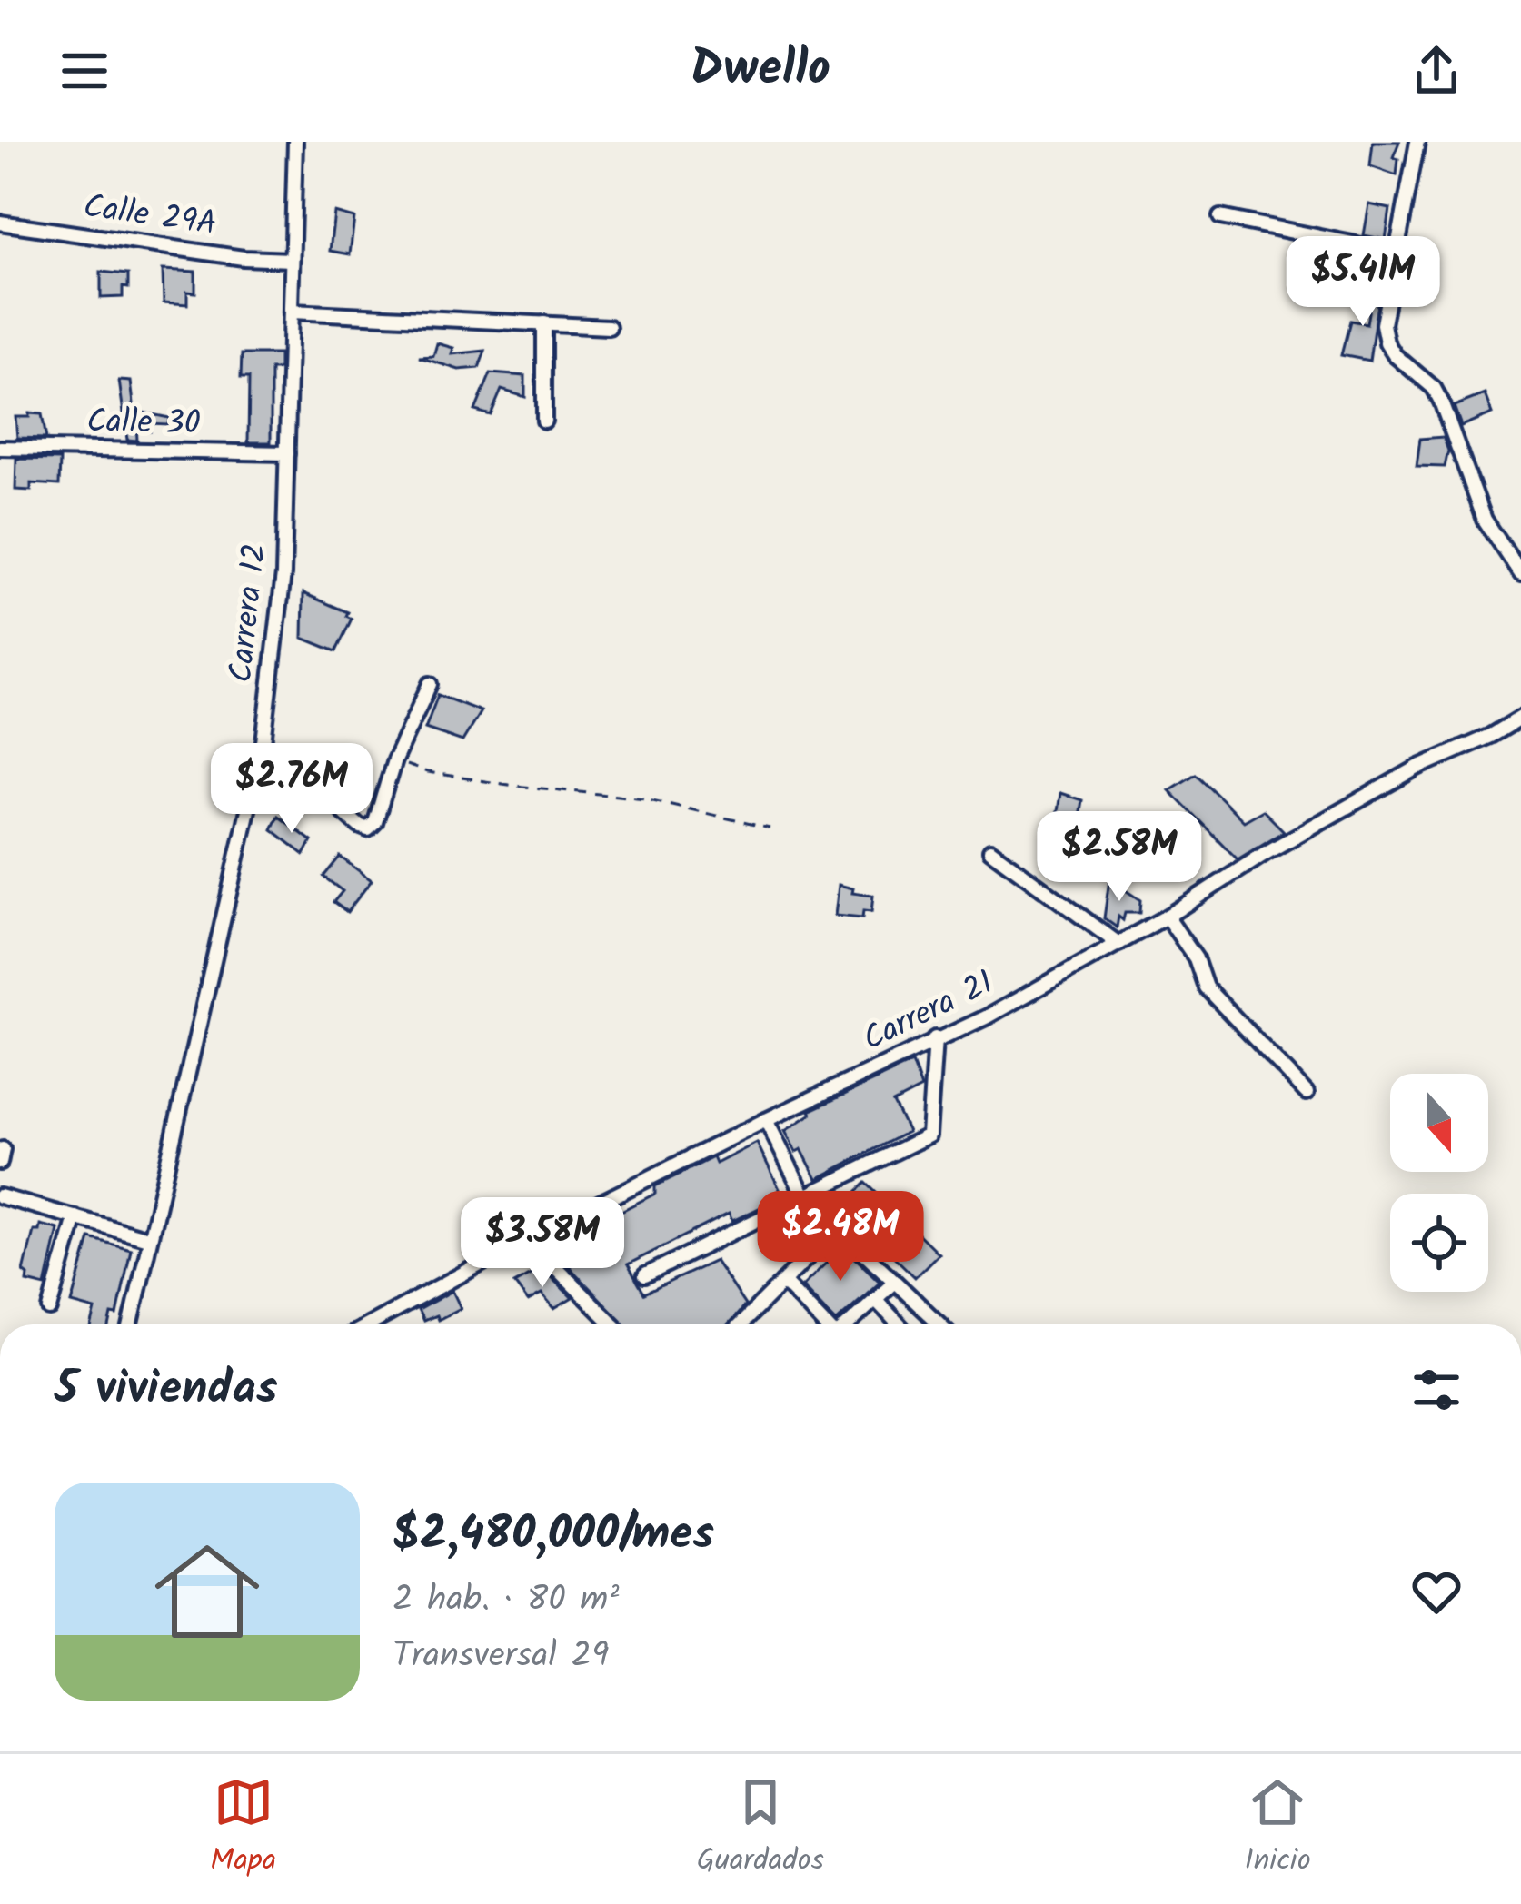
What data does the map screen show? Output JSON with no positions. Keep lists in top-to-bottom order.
{
  "streets": {
    "street": [
      "Calle 29A",
      "Calle 30",
      "Carrera 12",
      "Carrera 21"
    ]
  },
  "crossings": [
    ["Calle 29A", "Carrera 12"],
    ["Calle 30", "Carrera 12"]
  ],
  "north": "bottom",
  "page": {
    "header": "Dwello",
    "price": [
      "$5.41M",
      "$2.76M",
      "$2.58M",
      "$2.48M",
      "$3.58M"
    ],
    "heading": "5 viviendas",
    "list": [
      {
        "name": "$2,480,000/mes",
        "note": "2 hab. · 80 m² · Transversal 29"
      }
    ],
    "tabs": ["Mapa", "Guardados", "Inicio"]
  }
}
